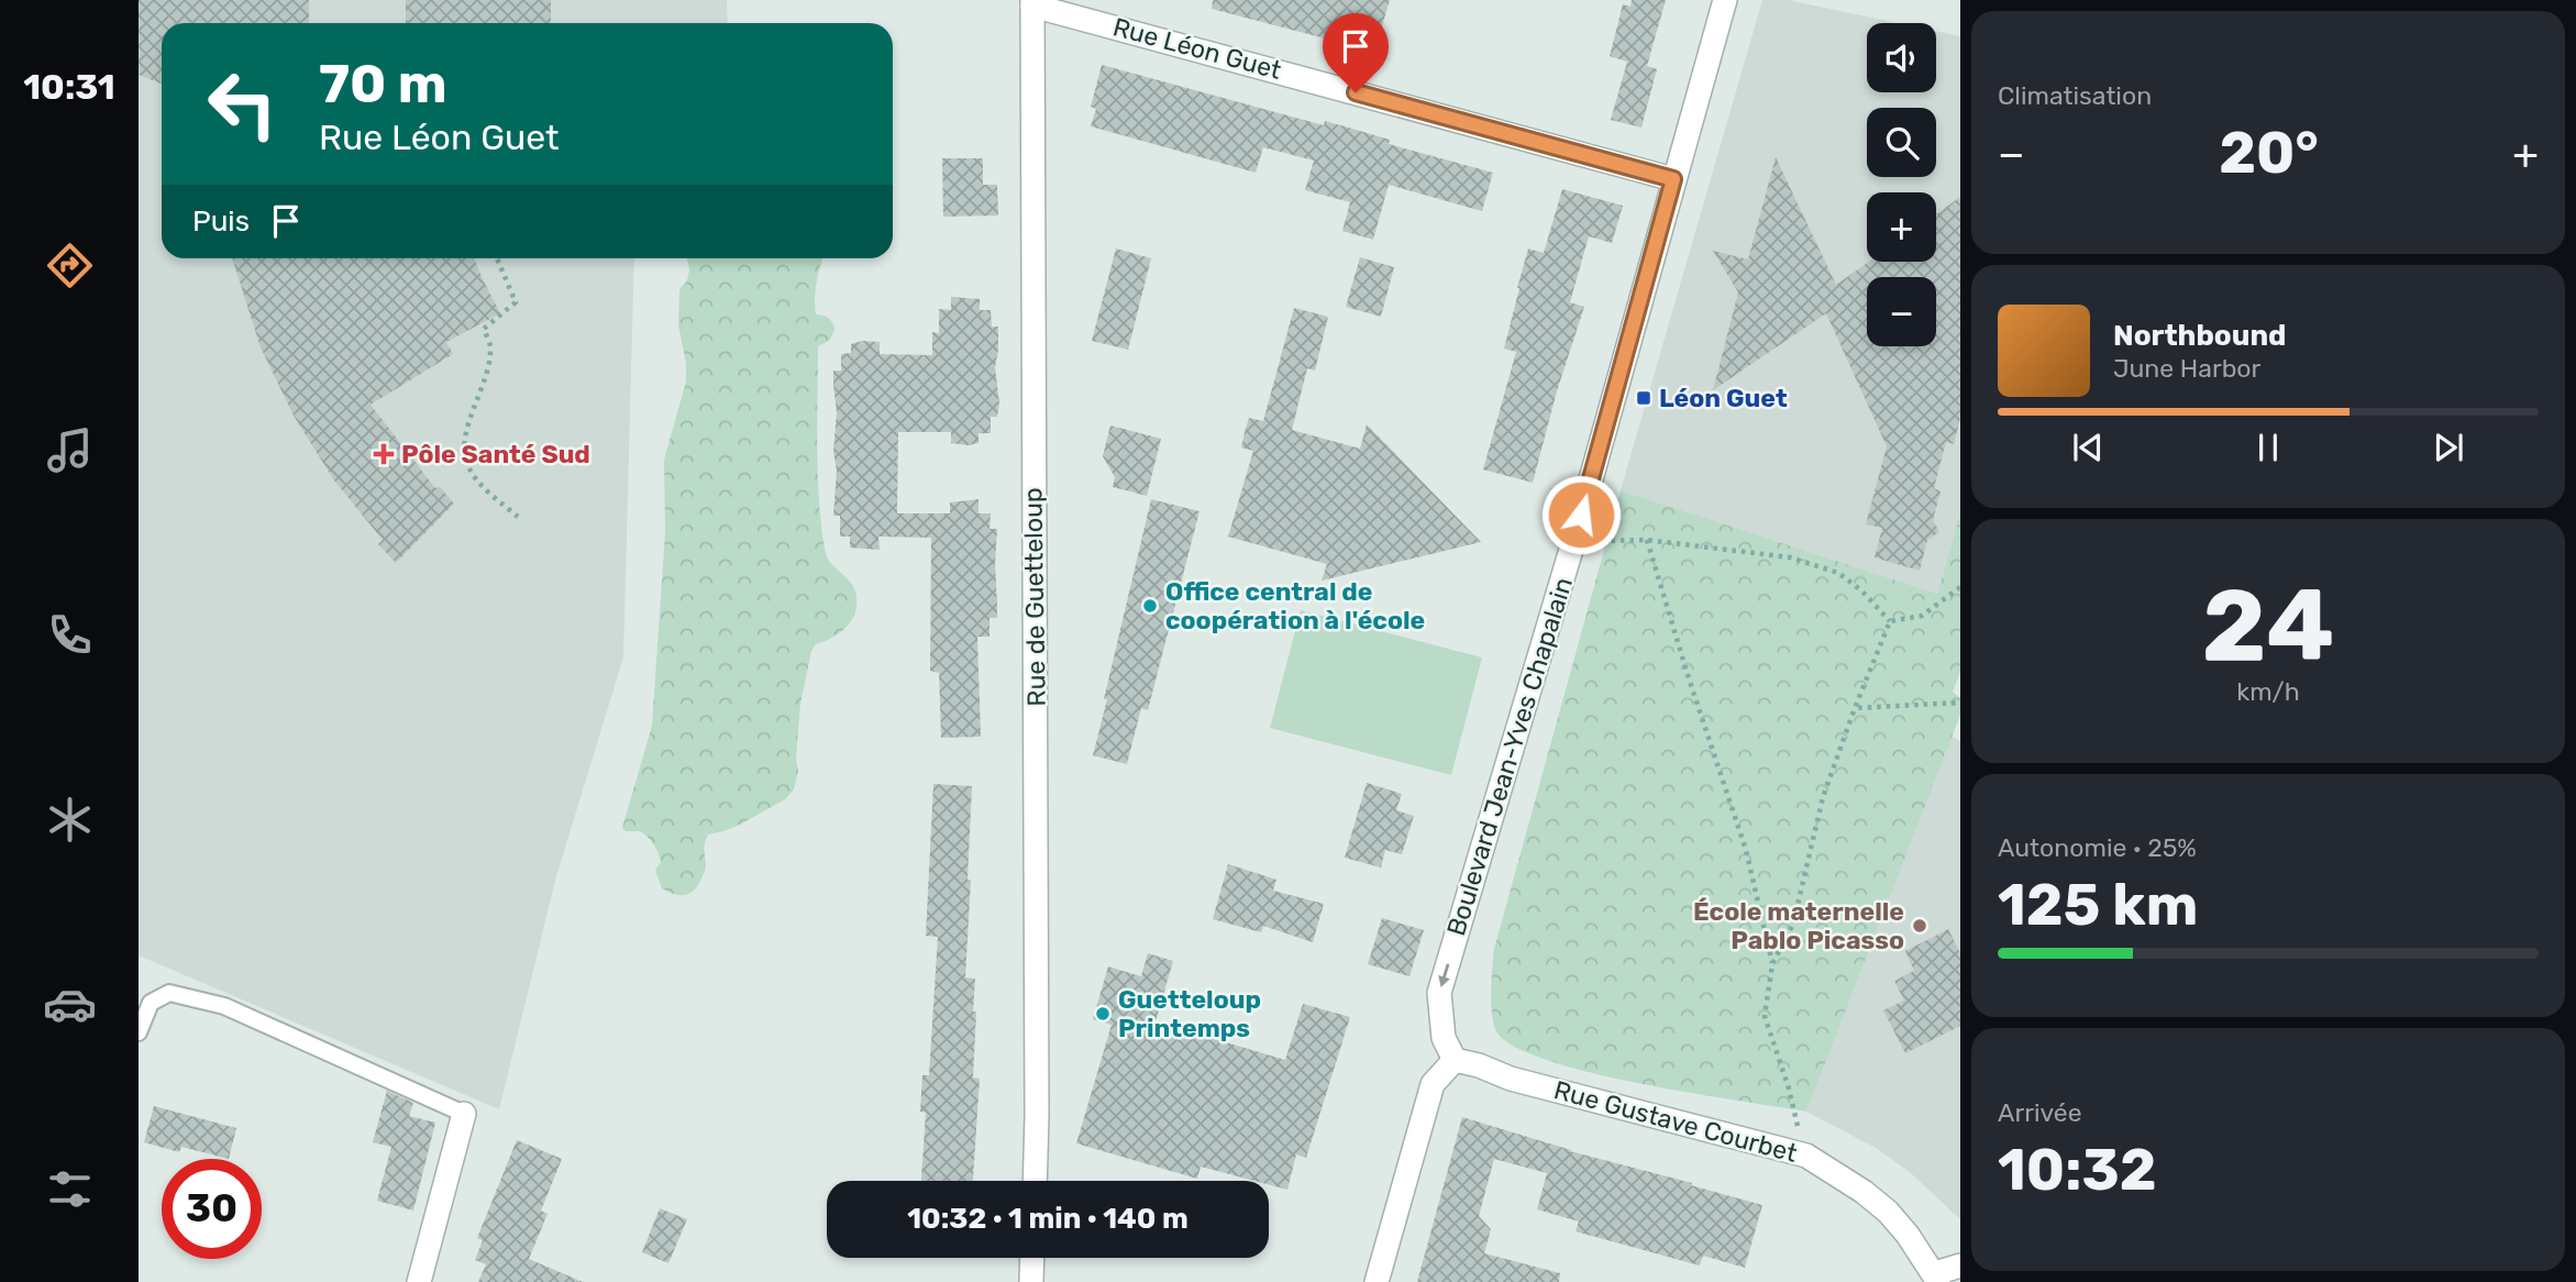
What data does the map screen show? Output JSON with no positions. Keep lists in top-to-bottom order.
{
  "streets": {
    "street": [
      "Rue Léon Guet",
      "Rue de Guetteloup",
      "Boulevard Jean-Yves Chapalain",
      "Rue Gustave Courbet"
    ]
  },
  "crossings": [
    ["Rue Léon Guet", "Rue de Guetteloup"],
    ["Rue Léon Guet", "Boulevard Jean-Yves Chapalain"],
    ["Boulevard Jean-Yves Chapalain", "Rue Gustave Courbet"]
  ],
  "one_way": ["Boulevard Jean-Yves Chapalain"],
  "places": {
    "transit": ["Léon Guet"],
    "health": ["Pôle Santé Sud"],
    "other": ["Office central de coopération à l'école", "École maternelle Pablo Picasso", "Guetteloup Printemps"]
  },
  "page": {
    "tabs": "10:31",
    "tile": [
      "Climatisation",
      ["24", "km/h"],
      ["Autonomie · 25%", "125 km"],
      ["Arrivée", "10:32"]
    ],
    "map_buttons": ["+", "−"],
    "turn": ["70 m", "Rue Léon Guet"],
    "heat": ["−", "20°", "+"],
    "then": "Puis",
    "song": ["Northbound", "June Harbor"],
    "limit": "30",
    "trip": "10:32 · 1 min · 140 m"
  }
}
